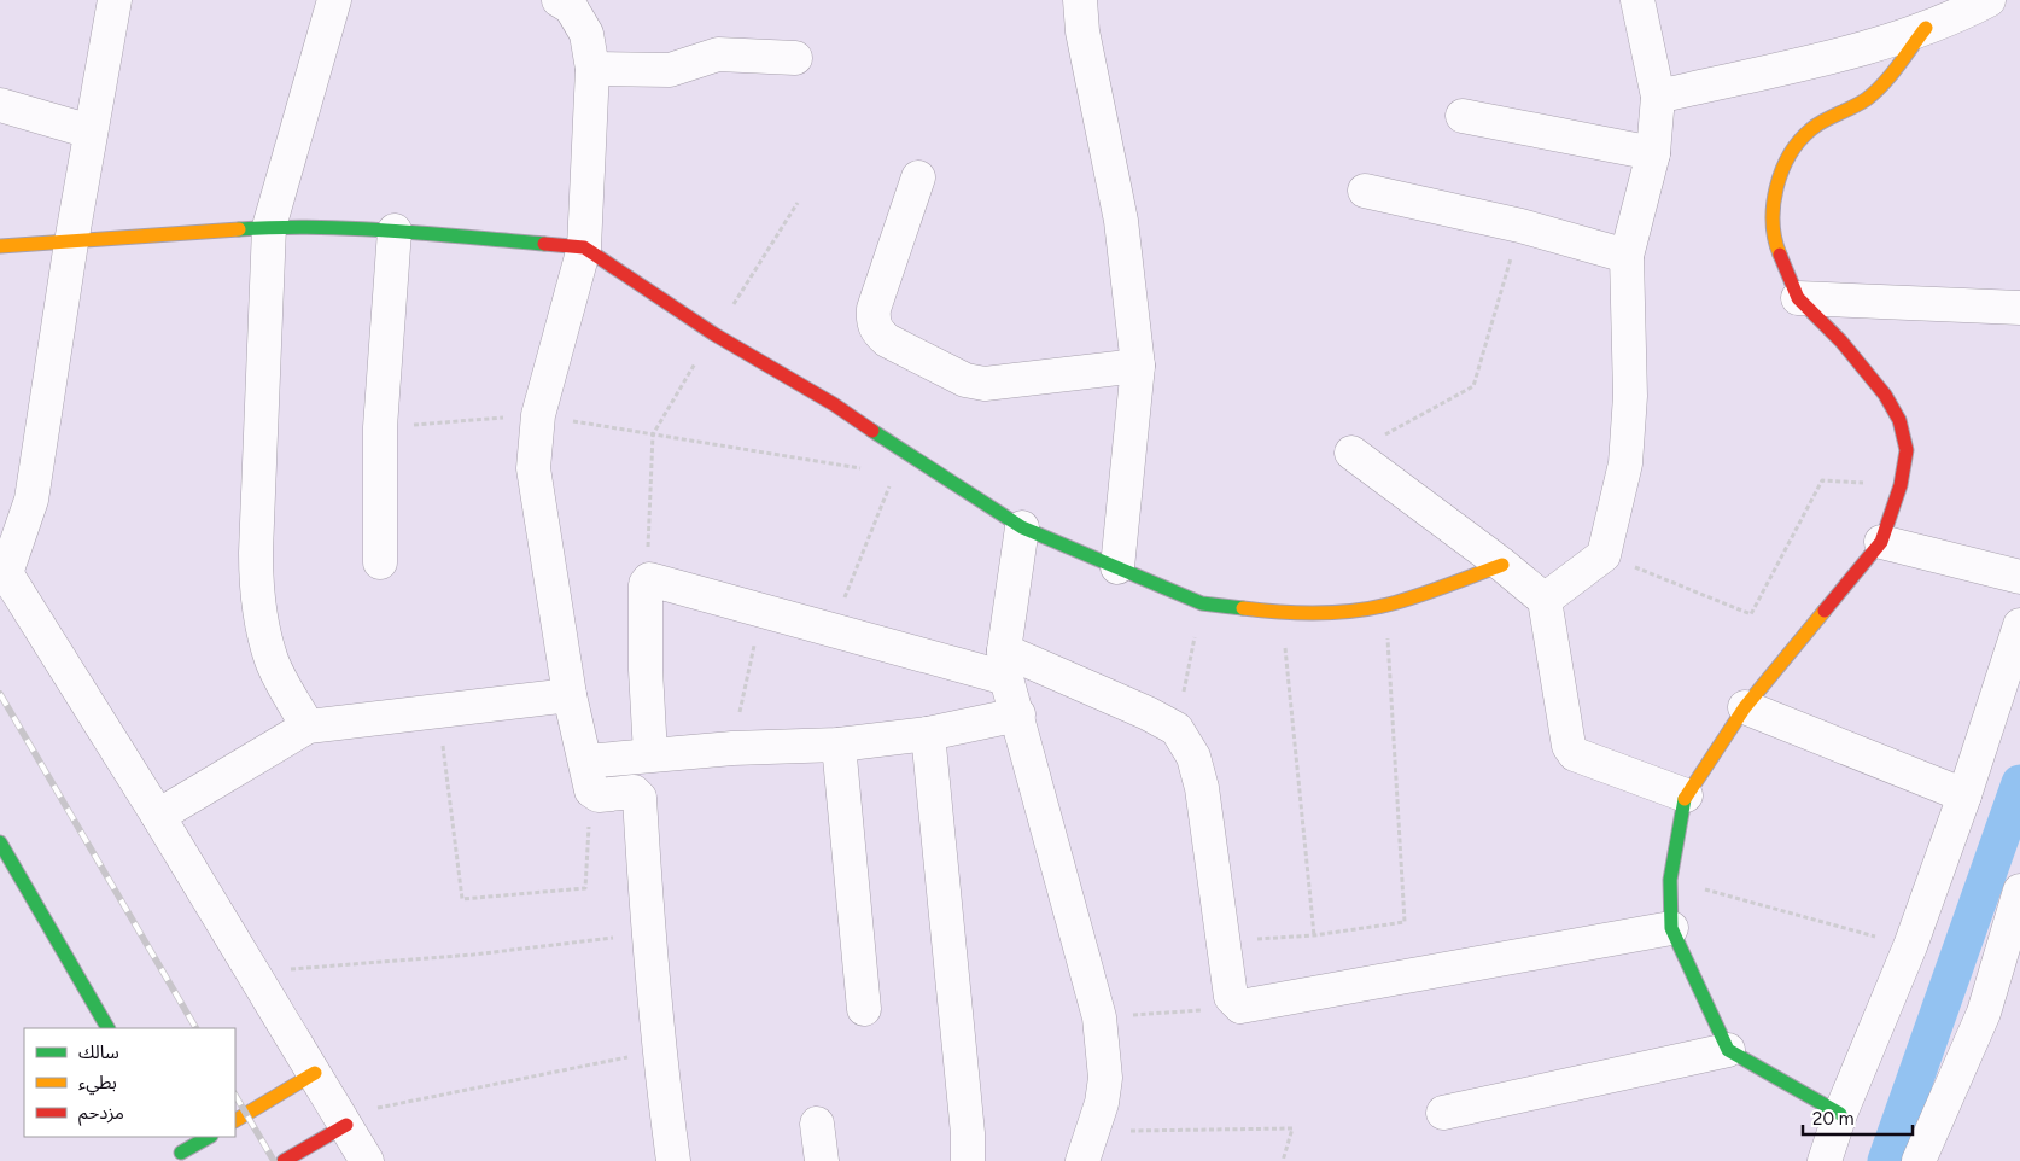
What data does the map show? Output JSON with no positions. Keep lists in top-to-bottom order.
{
  "legend": ["سالك", "بطيء", "مزدحم"],
  "scale_bar": "20 m"
}
